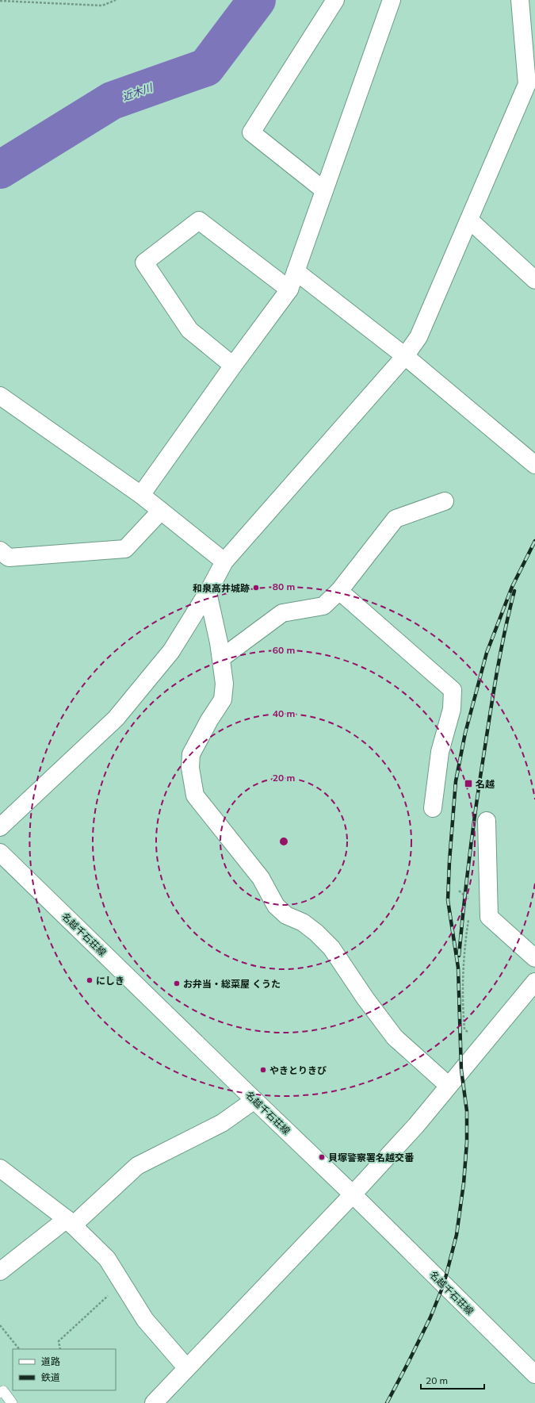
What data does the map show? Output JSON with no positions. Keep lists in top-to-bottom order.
{
  "streets": {
    "street": ["名越千石荘線"]
  },
  "water": ["近木川"],
  "places": {
    "other": [
      "和泉高井城跡",
      "にしき",
      "お弁当・総菜屋 くうた",
      "やきとりきび",
      "貝塚警察署名越交番"
    ],
    "transit": ["名越"]
  },
  "legend": ["道路", "鉄道"],
  "scale_bar": "20 m",
  "rings": [
    "80 m",
    "60 m",
    "40 m",
    "20 m"
  ]
}
